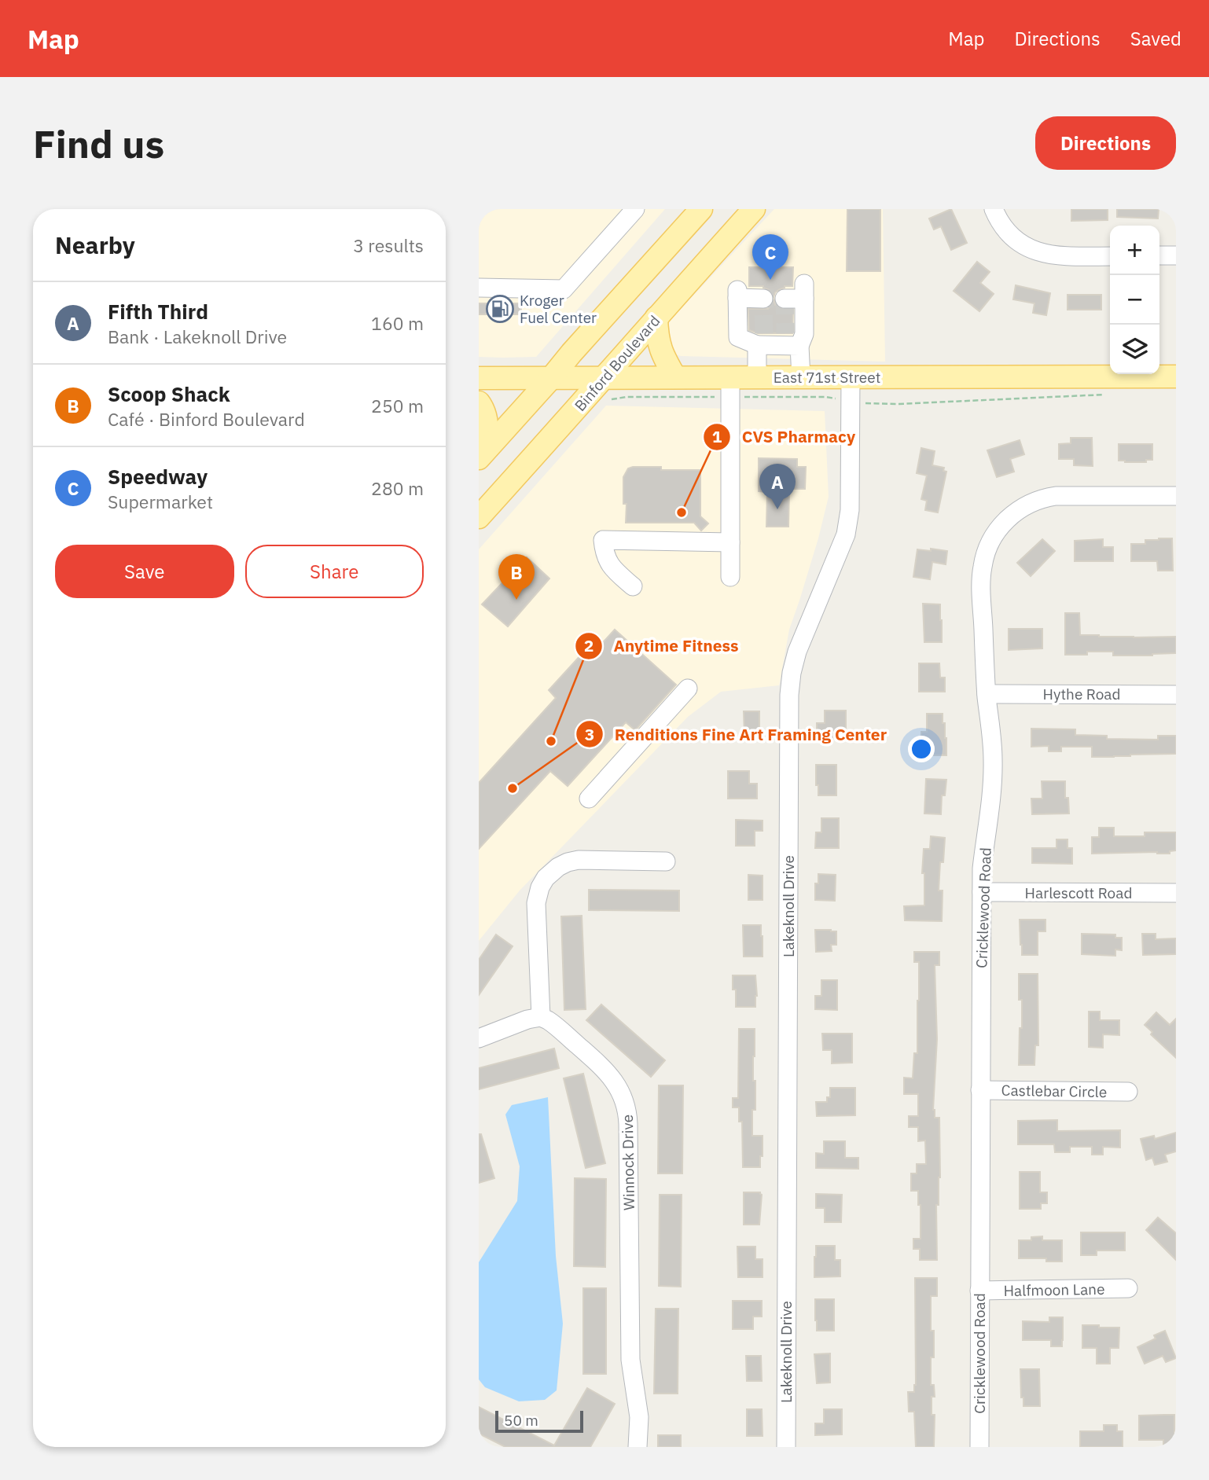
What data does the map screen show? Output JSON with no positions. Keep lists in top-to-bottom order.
{
  "streets": {
    "main road": ["Binford Boulevard", "East 71st Street"],
    "street": [
      "Hythe Road",
      "Harlescott Road",
      "Lakeknoll Drive",
      "Cricklewood Road",
      "Castlebar Circle",
      "Winnock Drive",
      "Halfmoon Lane"
    ]
  },
  "crossings": [
    ["Binford Boulevard", "East 71st Street"],
    ["East 71st Street", "Lakeknoll Drive"],
    ["Hythe Road", "Cricklewood Road"],
    ["Harlescott Road", "Cricklewood Road"],
    ["Cricklewood Road", "Castlebar Circle"],
    ["Cricklewood Road", "Halfmoon Lane"]
  ],
  "places": {
    "fuel station": ["Kroger Fuel Center"],
    "other": ["CVS Pharmacy", "Anytime Fitness", "Renditions Fine Art Framing Center"]
  },
  "scale_bar": "50 m",
  "page": {
    "header": "Map",
    "nav": ["Map", "Directions", "Saved"],
    "buttons": [
      "Directions",
      ["Save", "Share"]
    ],
    "title": "Find us",
    "heading": ["Nearby", "3 results"],
    "map_buttons": ["+", "−"],
    "pins": ["C", "A", "B"],
    "list": [
      {
        "mark": "A",
        "name": "Fifth Third",
        "note": "Bank · Lakeknoll Drive",
        "value": "160 m"
      },
      {
        "mark": "B",
        "name": "Scoop Shack",
        "note": "Café · Binford Boulevard",
        "value": "250 m"
      },
      {
        "mark": "C",
        "name": "Speedway",
        "note": "Supermarket",
        "value": "280 m"
      }
    ],
    "scale": "50 m"
  }
}
